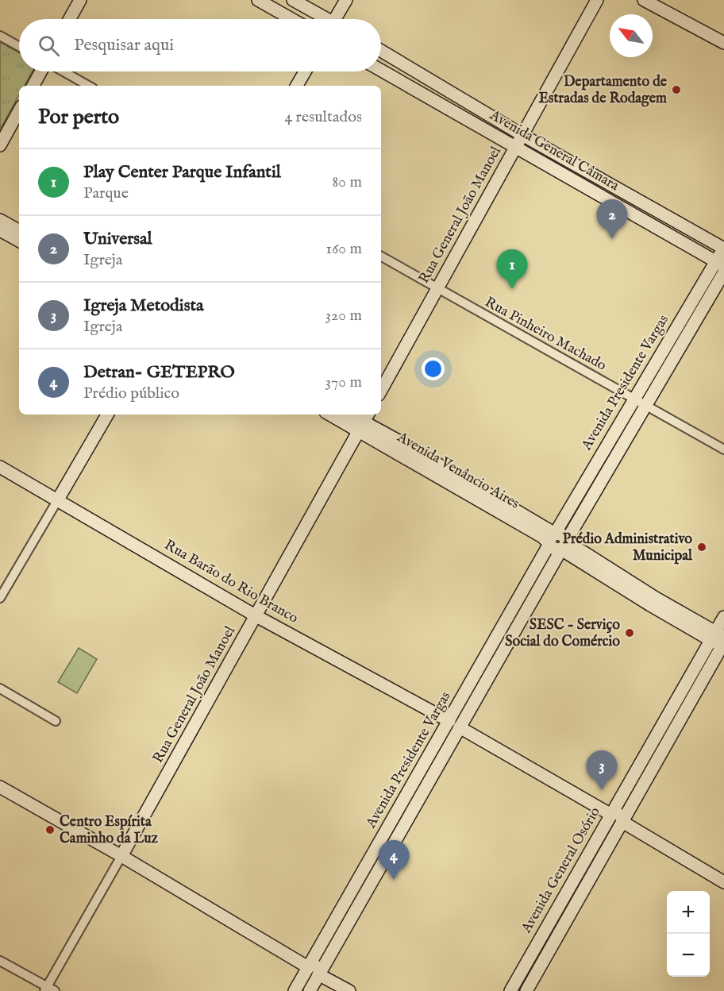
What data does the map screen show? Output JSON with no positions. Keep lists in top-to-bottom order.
{
  "streets": {
    "main road": [
      "Avenida General Câmara",
      "Rua General João Manoel",
      "Avenida Presidente Vargas",
      "Avenida Venâncio Aires",
      "Rua Barão do Rio Branco",
      "Avenida General Osório"
    ],
    "street": ["Rua Pinheiro Machado"]
  },
  "crossings": [
    ["Avenida General Câmara", "Rua General João Manoel"],
    ["Avenida General Câmara", "Avenida Presidente Vargas"],
    ["Rua General João Manoel", "Rua Pinheiro Machado"],
    ["Rua General João Manoel", "Avenida Venâncio Aires"],
    ["Rua General João Manoel", "Rua Barão do Rio Branco"],
    ["Rua Pinheiro Machado", "Avenida Presidente Vargas"],
    ["Avenida Presidente Vargas", "Avenida Venâncio Aires"],
    ["Avenida Presidente Vargas", "Rua Barão do Rio Branco"],
    ["Rua Barão do Rio Branco", "Avenida General Osório"]
  ],
  "places": [
    "Departamento de Estradas de Rodagem",
    "Prédio Administrativo Municipal",
    "SESC - Serviço Social do Comércio",
    "Centro Espírita Caminho da Luz"
  ],
  "north": "top left",
  "page": {
    "search": "Pesquisar aqui",
    "heading": ["Por perto", "4 resultados"],
    "list": [
      {
        "mark": "1",
        "name": "Play Center Parque Infantil",
        "note": "Parque",
        "value": "80 m"
      },
      {
        "mark": "2",
        "name": "Universal",
        "note": "Igreja",
        "value": "160 m"
      },
      {
        "mark": "3",
        "name": "Igreja Metodista",
        "note": "Igreja",
        "value": "320 m"
      },
      {
        "mark": "4",
        "name": "Detran- GETEPRO",
        "note": "Prédio público",
        "value": "370 m"
      }
    ],
    "pins": [
      "2",
      "1",
      "3",
      "4"
    ],
    "map_buttons": ["+", "−"]
  }
}
